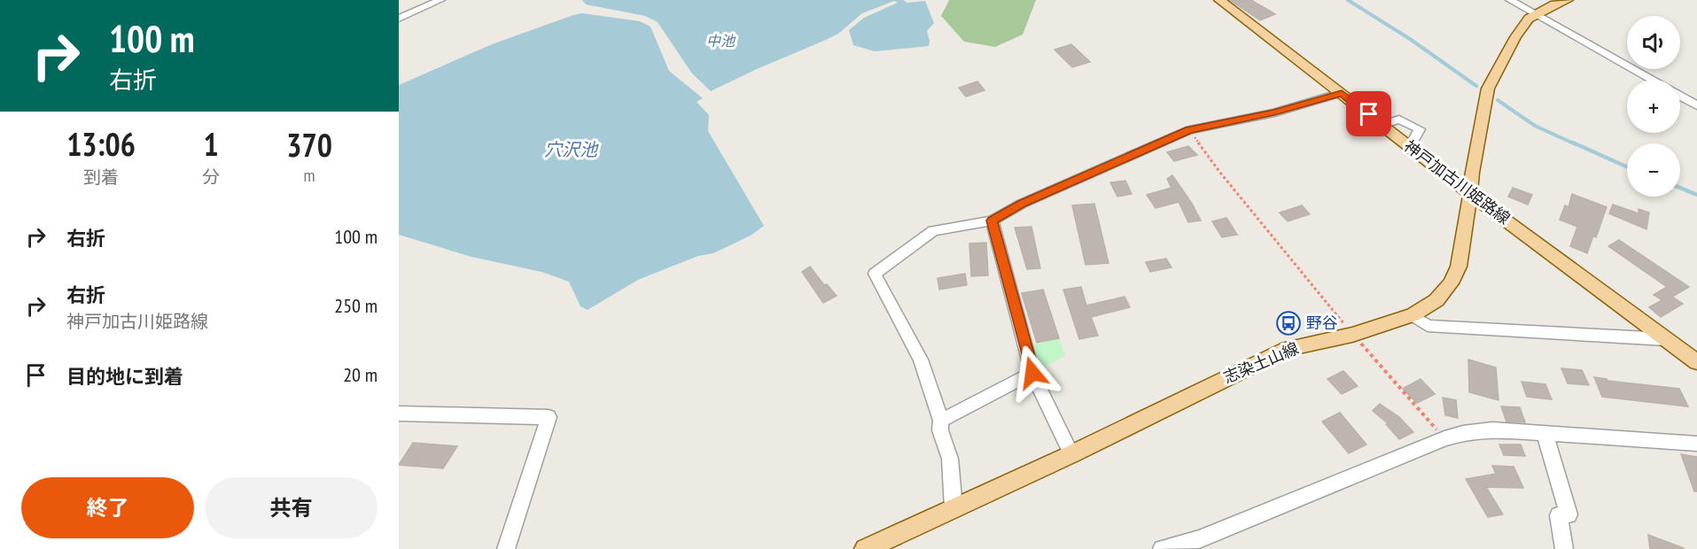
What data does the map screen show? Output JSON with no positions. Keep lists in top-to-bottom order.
{
  "streets": {
    "main road": ["神戸加古川姫路線", "志染土山線"]
  },
  "crossings": [
    ["神戸加古川姫路線", "志染土山線"]
  ],
  "water": ["中池", "穴沢池"],
  "places": {
    "bus stop": ["野谷"]
  },
  "page": {
    "turn": ["100 m", "右折"],
    "map_buttons": ["+", "−"],
    "eta": [
      "13:06",
      "到着",
      "1",
      "分",
      "370",
      "m"
    ],
    "list": [
      {
        "name": "右折",
        "value": "100 m"
      },
      {
        "name": "右折",
        "note": "神戸加古川姫路線",
        "value": "250 m"
      },
      {
        "name": "目的地に到着",
        "value": "20 m"
      }
    ],
    "buttons": ["終了", "共有"]
  }
}
